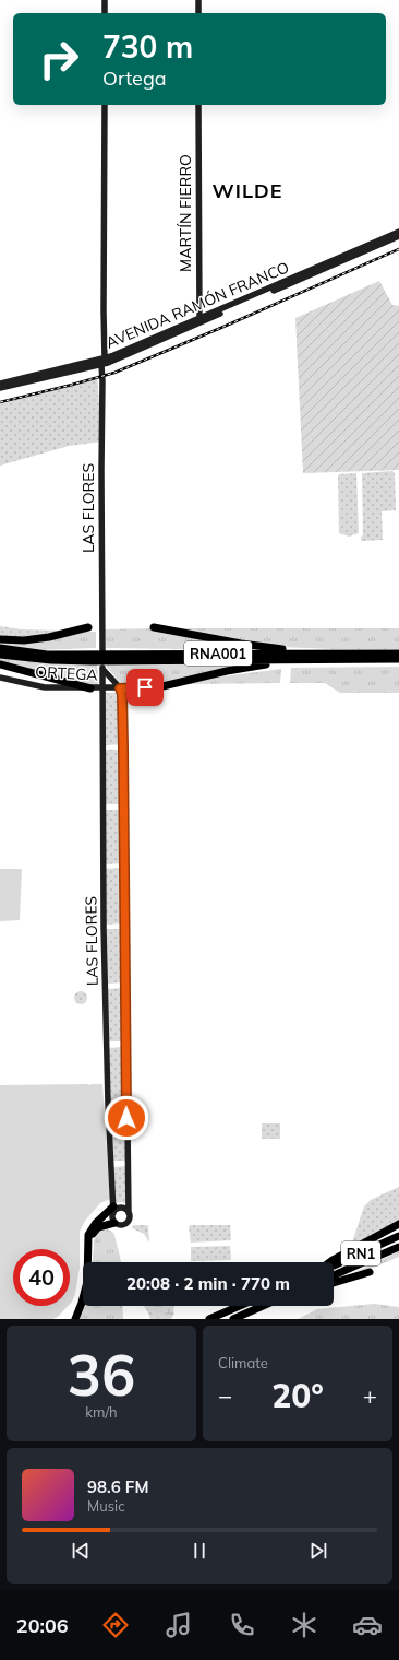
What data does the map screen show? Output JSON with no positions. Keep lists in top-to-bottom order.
{
  "streets": {
    "highway": ["RNA001", "RN1"],
    "street": [
      "MARTÍN FIERRO",
      "AVENIDA RAMÓN FRANCO",
      "LAS FLORES",
      "ORTEGA"
    ]
  },
  "crossings": [
    ["MARTÍN FIERRO", "AVENIDA RAMÓN FRANCO"],
    ["AVENIDA RAMÓN FRANCO", "LAS FLORES"],
    ["LAS FLORES", "ORTEGA"]
  ],
  "districts": ["WILDE"],
  "page": {
    "turn": ["730 m", "Ortega"],
    "limit": "40",
    "trip": "20:08 · 2 min · 770 m",
    "tile": [
      ["36", "km/h"],
      "Climate"
    ],
    "heat": ["−", "20°", "+"],
    "song": ["98.6 FM", "Music"],
    "tabs": "20:06"
  }
}
